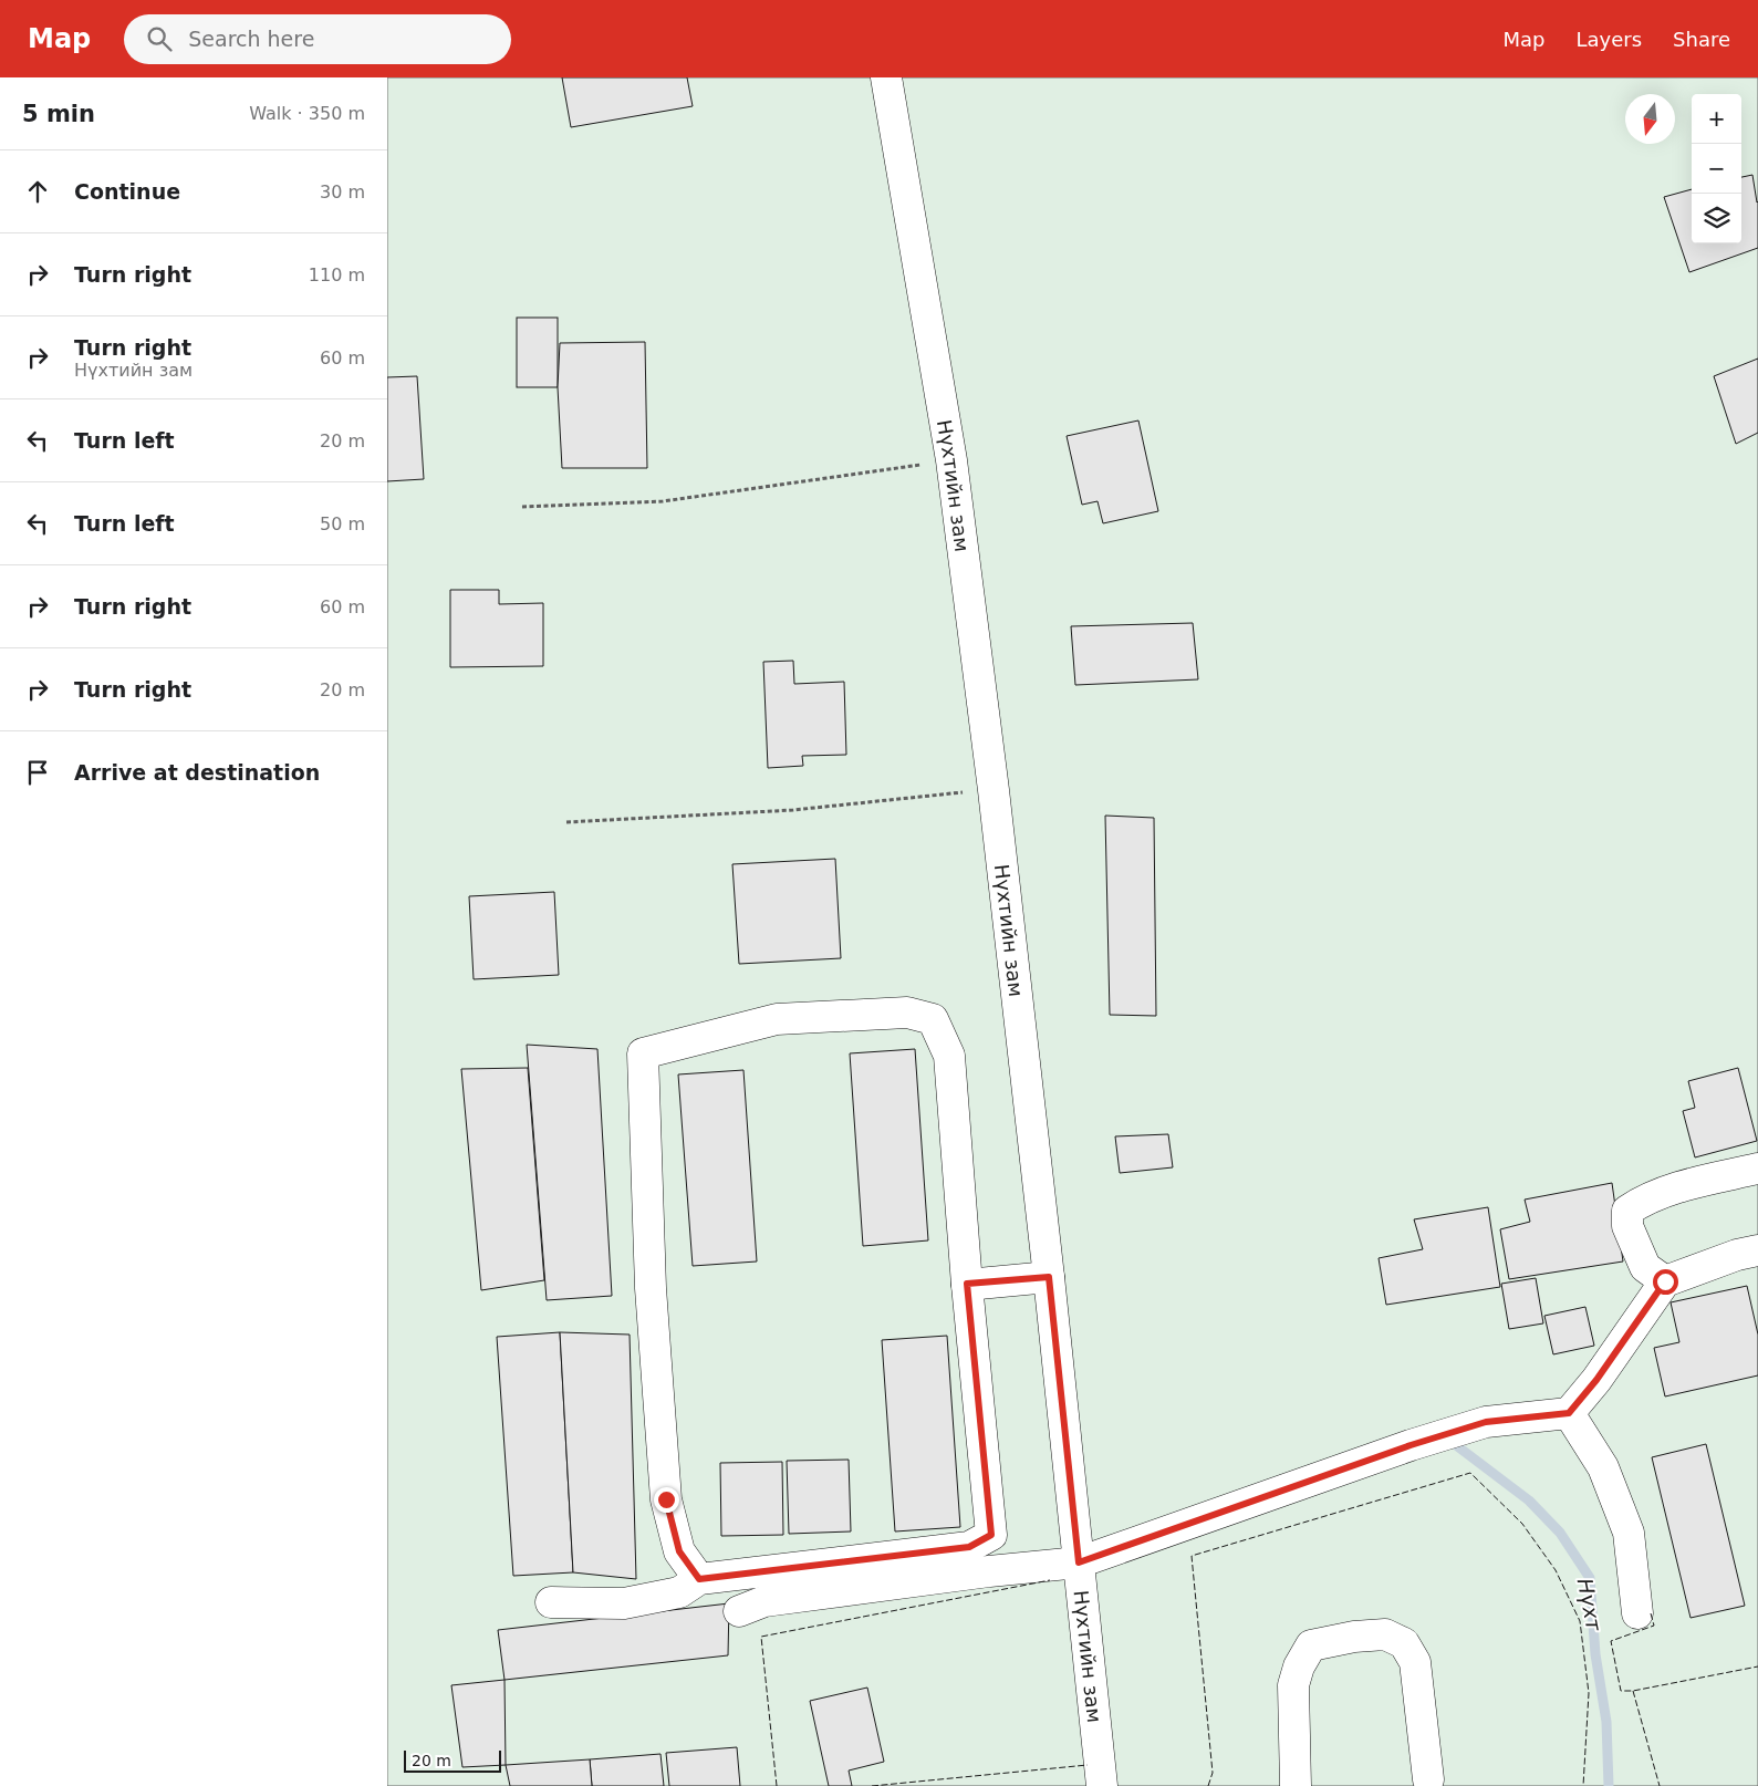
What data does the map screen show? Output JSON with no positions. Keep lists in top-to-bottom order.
{
  "streets": {
    "street": ["Нүхтийн зам"]
  },
  "water": ["Нүхт"],
  "scale_bar": "20 m",
  "north": "bottom",
  "page": {
    "header": "Map",
    "search": "Search here",
    "nav": ["Map", "Layers", "Share"],
    "heading": ["5 min", "Walk · 350 m"],
    "map_buttons": ["+", "−"],
    "list": [
      ["Continue", "30 m"],
      ["Turn right", "110 m"],
      ["Turn right", "Нүхтийн зам", "60 m"],
      ["Turn left", "20 m"],
      ["Turn left", "50 m"],
      ["Turn right", "60 m"],
      ["Turn right", "20 m"],
      "Arrive at destination"
    ],
    "scale": "20 m"
  }
}
